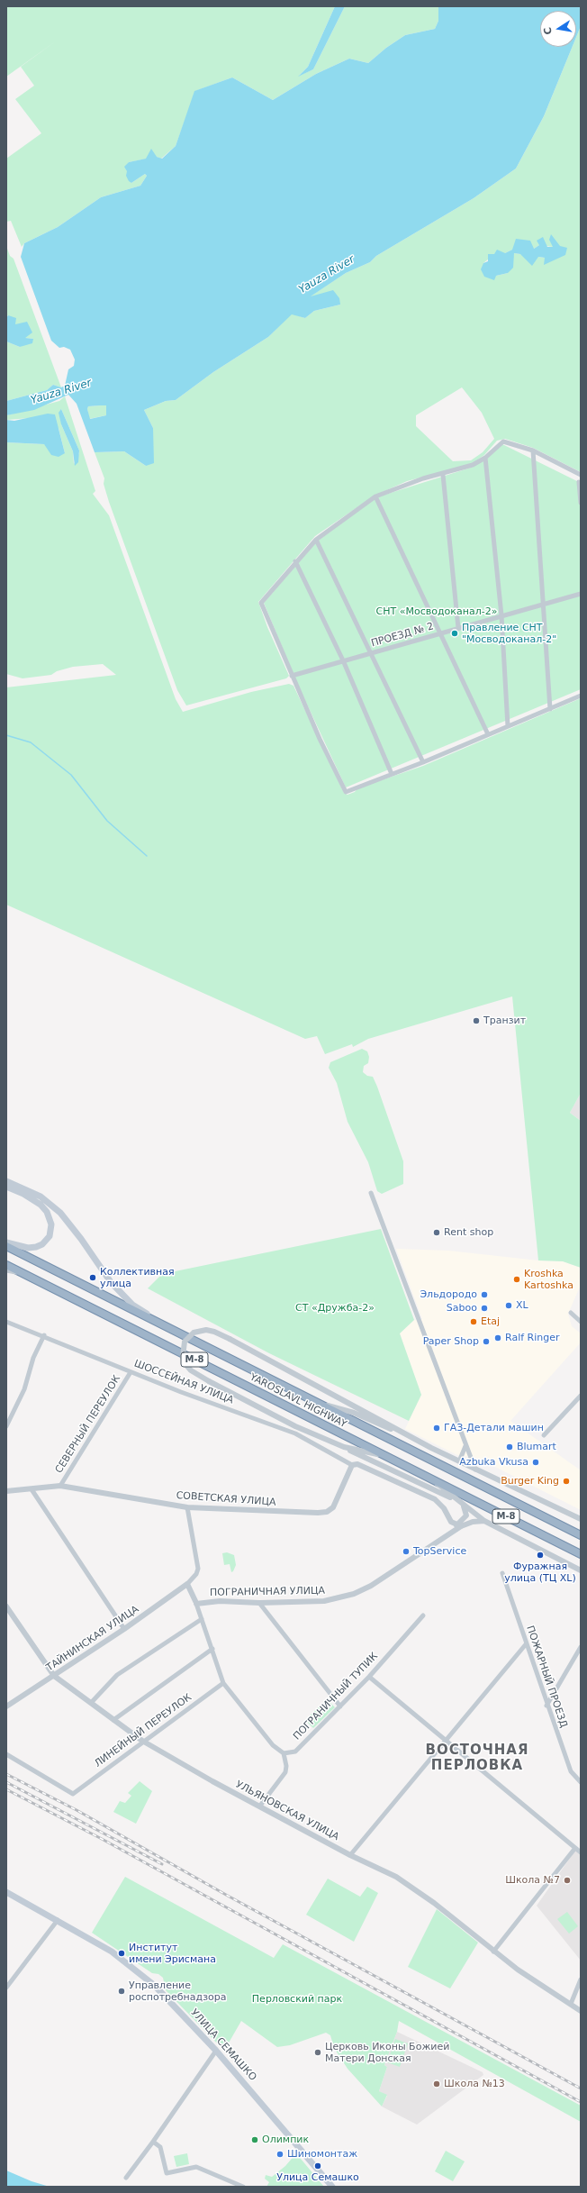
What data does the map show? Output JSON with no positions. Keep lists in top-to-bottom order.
{
  "streets": {
    "highway": ["М-8", "YAROSLAVL HIGHWAY"],
    "main road": ["УЛИЦА СЕМАШКО"],
    "street": [
      "ПРОЕЗД № 2",
      "ШОССЕЙНАЯ УЛИЦА",
      "СЕВЕРНЫЙ ПЕРЕУЛОК",
      "СОВЕТСКАЯ УЛИЦА",
      "ПОГРАНИЧНАЯ УЛИЦА",
      "ТАЙНИНСКАЯ УЛИЦА",
      "ПОЖАРНЫЙ ПРОЕЗД",
      "ПОГРАНИЧНЫЙ ТУПИК",
      "ЛИНЕЙНЫЙ ПЕРЕУЛОК",
      "УЛЬЯНОВСКАЯ УЛИЦА"
    ]
  },
  "crossings": [
    ["ШОССЕЙНАЯ УЛИЦА", "СЕВЕРНЫЙ ПЕРЕУЛОК"],
    ["ШОССЕЙНАЯ УЛИЦА", "СОВЕТСКАЯ УЛИЦА"],
    ["СЕВЕРНЫЙ ПЕРЕУЛОК", "СОВЕТСКАЯ УЛИЦА"],
    ["ТАЙНИНСКАЯ УЛИЦА", "УЛЬЯНОВСКАЯ УЛИЦА"],
    ["ЛИНЕЙНЫЙ ПЕРЕУЛОК", "УЛЬЯНОВСКАЯ УЛИЦА"]
  ],
  "districts": ["ВОСТОЧНАЯ ПЕРЛОВКА"],
  "water": ["Yauza River"],
  "parks": ["СНТ «Мосводоканал-2»", "СТ «Дружба-2»", "Перловский парк"],
  "places": [
    "Правление СНТ \"Мосводоканал-2\"",
    "Транзит",
    "Rent shop",
    "Коллективная улица",
    "Kroshka Kartoshka",
    "Эльдородо",
    "XL",
    "Saboo",
    "Etaj",
    "Ralf Ringer",
    "Paper Shop",
    "ГАЗ-Детали машин",
    "Blumart",
    "Azbuka Vkusa",
    "Burger King",
    "TopService",
    "Фуражная улица (ТЦ XL)",
    "Школа №7",
    "Институт имени Эрисмана",
    "Управление роспотребнадзора",
    "Церковь Иконы Божией Матери Донская",
    "Школа №13",
    "Олимпик",
    "Шиномонтаж",
    "Улица Семашко"
  ],
  "north": "left"
}
